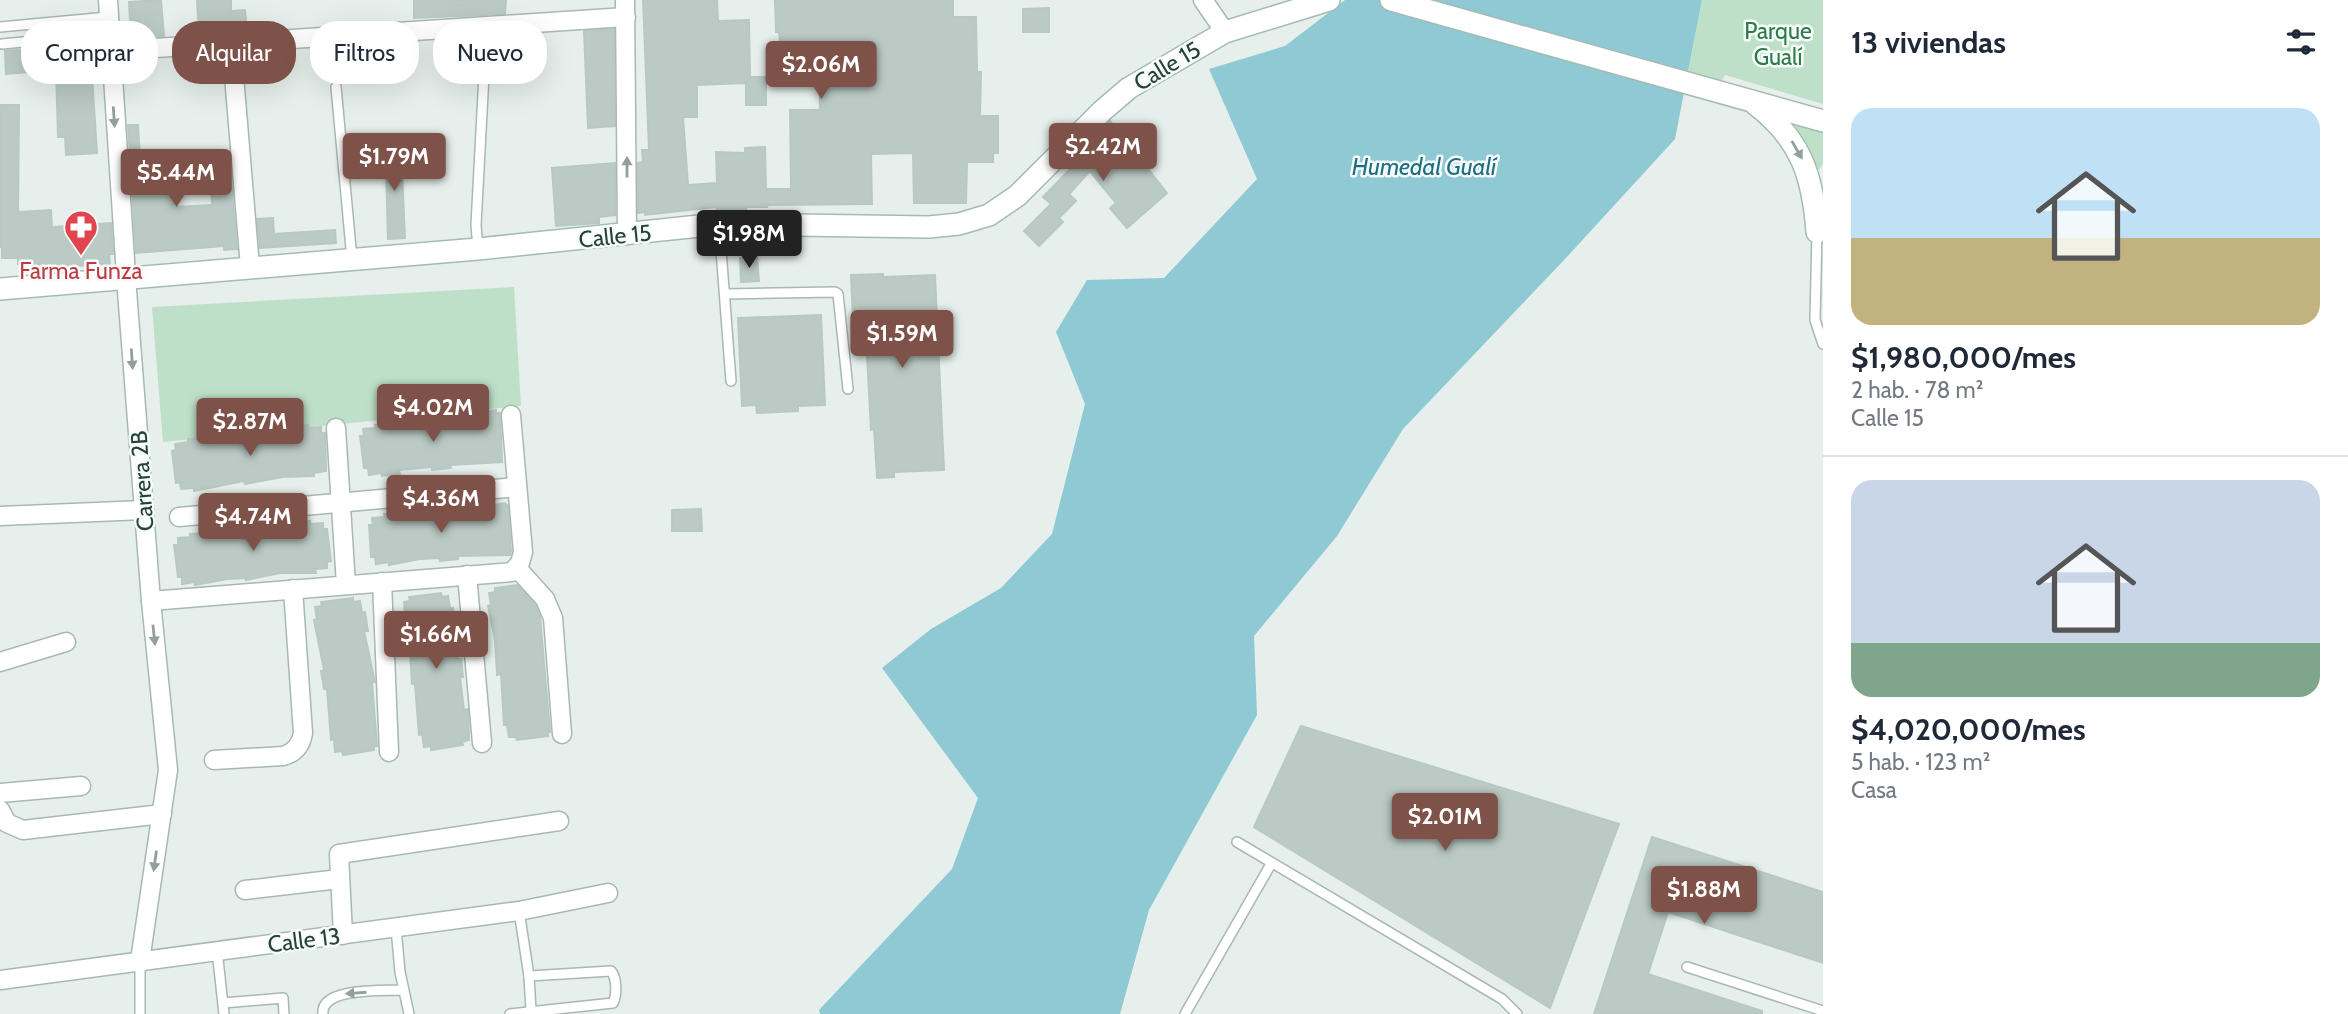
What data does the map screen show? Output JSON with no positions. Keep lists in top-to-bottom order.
{
  "streets": {
    "street": ["Calle 15", "Carrera 2B", "Calle 13"]
  },
  "crossings": [
    ["Calle 15", "Carrera 2B"],
    ["Carrera 2B", "Calle 13"]
  ],
  "one_way": ["Carrera 2B"],
  "water": ["Humedal Gualí"],
  "parks": ["Parque Gualí"],
  "places": {
    "pharmacy": ["Farma Funza"]
  },
  "page": {
    "heading": "13 viviendas",
    "chip": [
      "Comprar",
      "Alquilar",
      "Filtros",
      "Nuevo"
    ],
    "price": [
      "$2.06M",
      "$2.42M",
      "$1.79M",
      "$5.44M",
      "$1.98M",
      "$1.59M",
      "$4.02M",
      "$2.87M",
      "$4.36M",
      "$4.74M",
      "$1.66M",
      "$2.01M",
      "$1.88M"
    ],
    "list": [
      {
        "name": "$1,980,000/mes",
        "note": "2 hab. · 78 m² · Calle 15"
      },
      {
        "name": "$4,020,000/mes",
        "note": "5 hab. · 123 m² · Casa"
      }
    ]
  }
}
